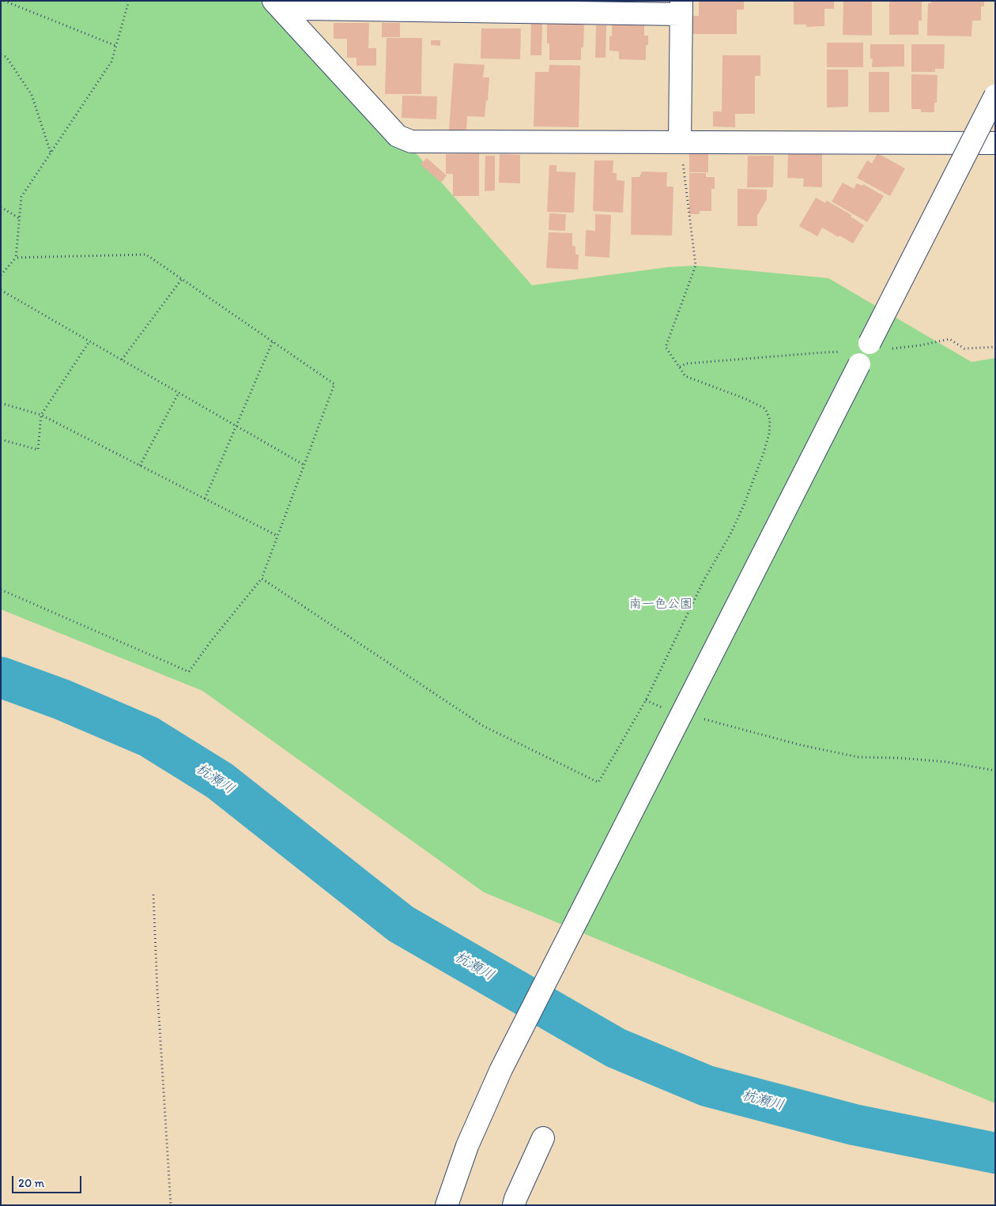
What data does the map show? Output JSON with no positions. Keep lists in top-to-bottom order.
{
  "water": ["杭瀬川"],
  "parks": ["南一色公園"],
  "scale_bar": "20 m"
}
